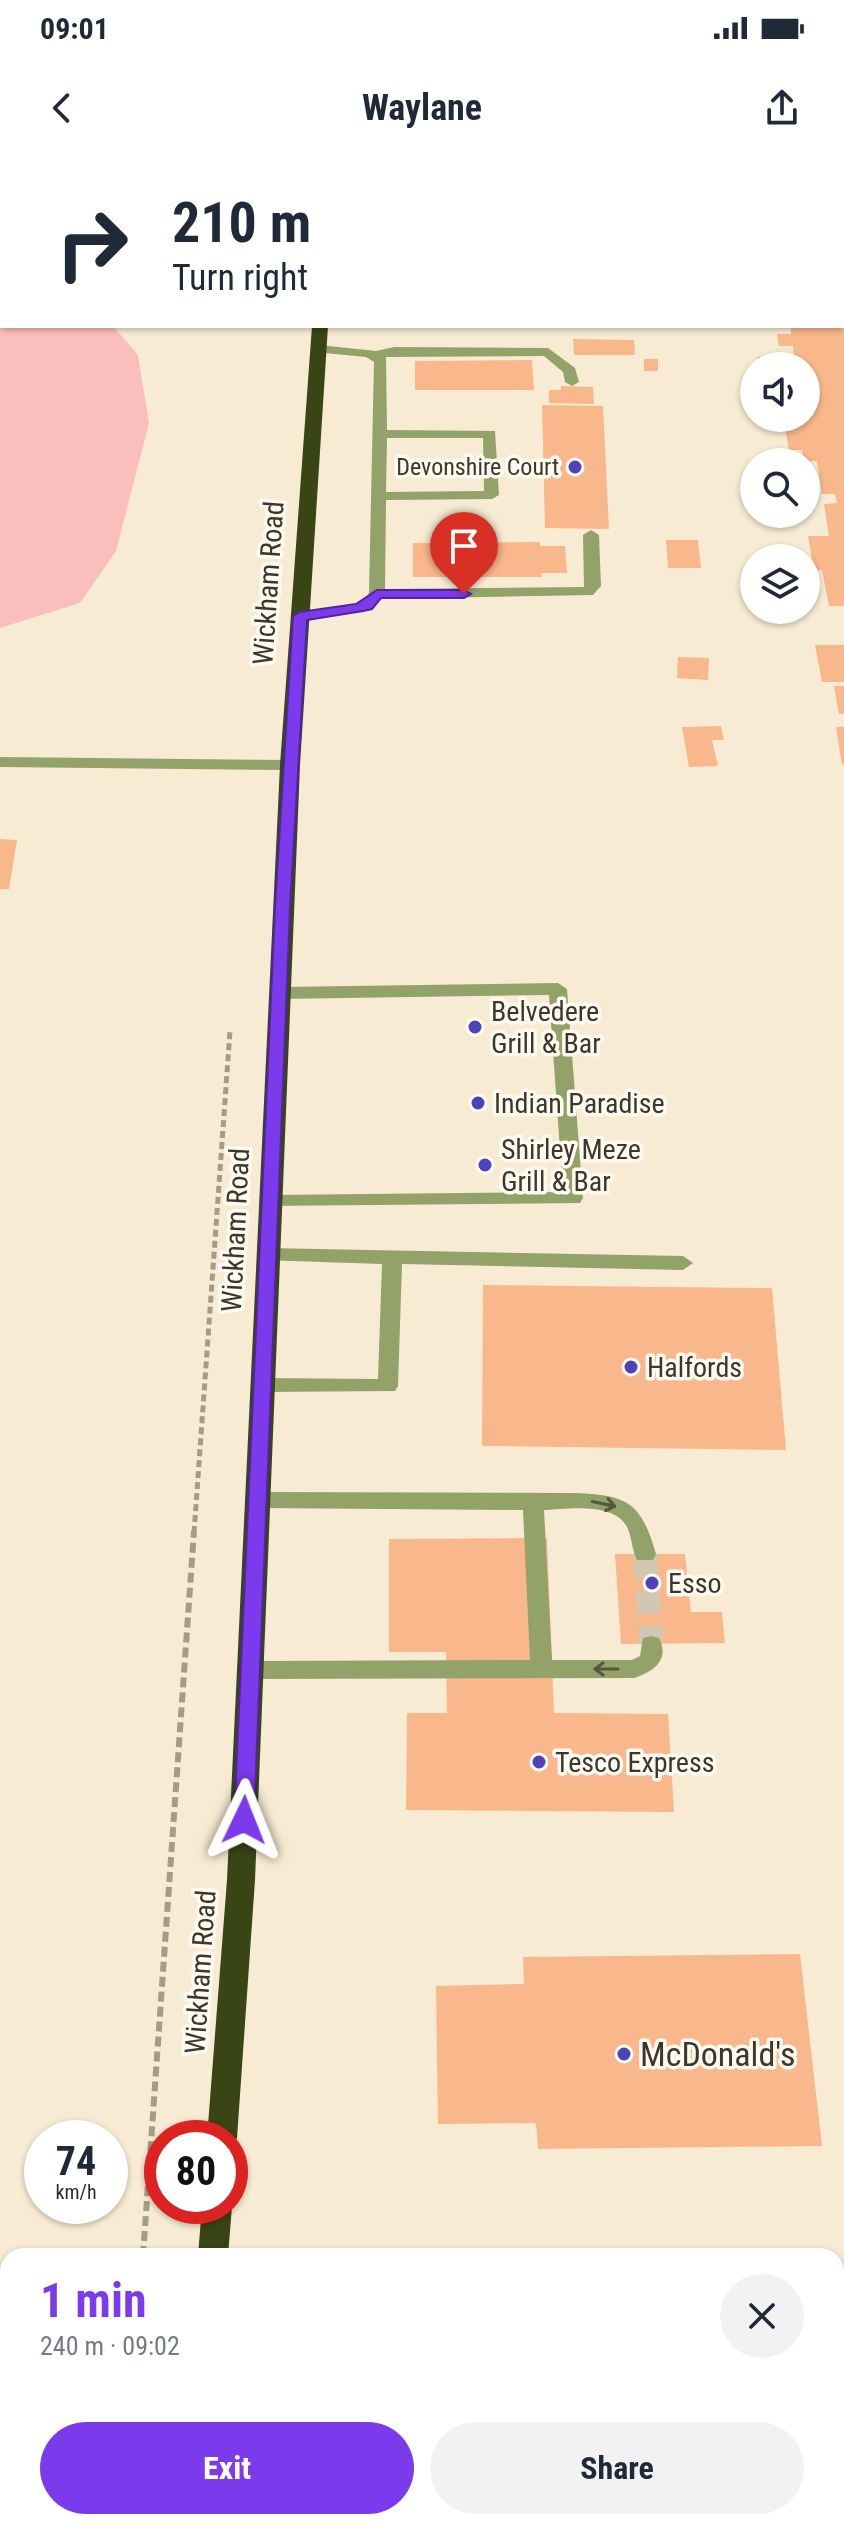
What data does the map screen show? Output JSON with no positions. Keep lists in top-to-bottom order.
{
  "streets": {
    "highway": ["Wickham Road"]
  },
  "places": [
    "Devonshire Court",
    "Belvedere Grill & Bar",
    "Indian Paradise",
    "Shirley Meze Grill & Bar",
    "Halfords",
    "Esso",
    "Tesco Express",
    "McDonald's"
  ],
  "page": {
    "status": "09:01",
    "header": "Waylane",
    "turn": ["210 m", "Turn right"],
    "speed": "74 km/h",
    "limit": "80",
    "heading": ["1 min", "240 m · 09:02"],
    "buttons": ["Exit", "Share"]
  }
}
